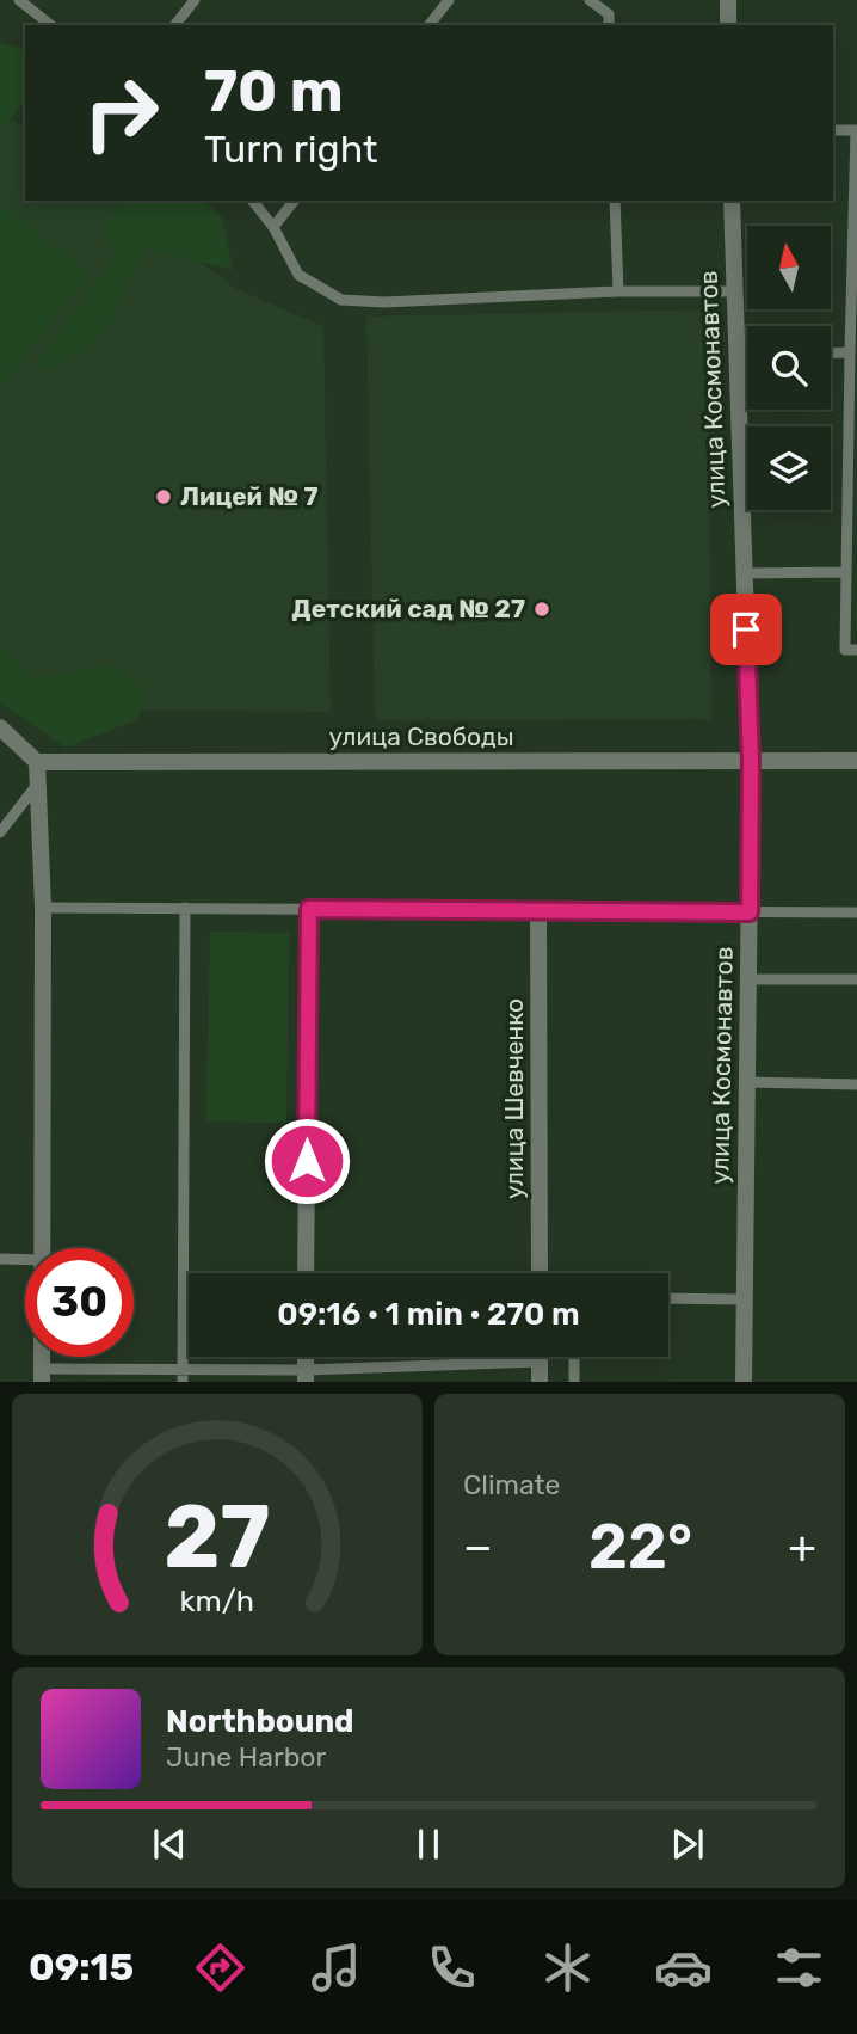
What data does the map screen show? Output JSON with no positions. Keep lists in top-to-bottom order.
{
  "streets": {
    "street": ["улица Космонавтов", "улица Свободы", "улица Шевченко"]
  },
  "crossings": [
    ["улица Космонавтов", "улица Свободы"]
  ],
  "places": ["Лицей № 7", "Детский сад № 27"],
  "north": "top",
  "page": {
    "turn": ["70 m", "Turn right"],
    "limit": "30",
    "trip": "09:16 · 1 min · 270 m",
    "tile": "Climate",
    "heat": ["−", "22°", "+"],
    "song": ["Northbound", "June Harbor"],
    "tabs": "09:15",
    "gauge": ["27", "km/h"]
  }
}
